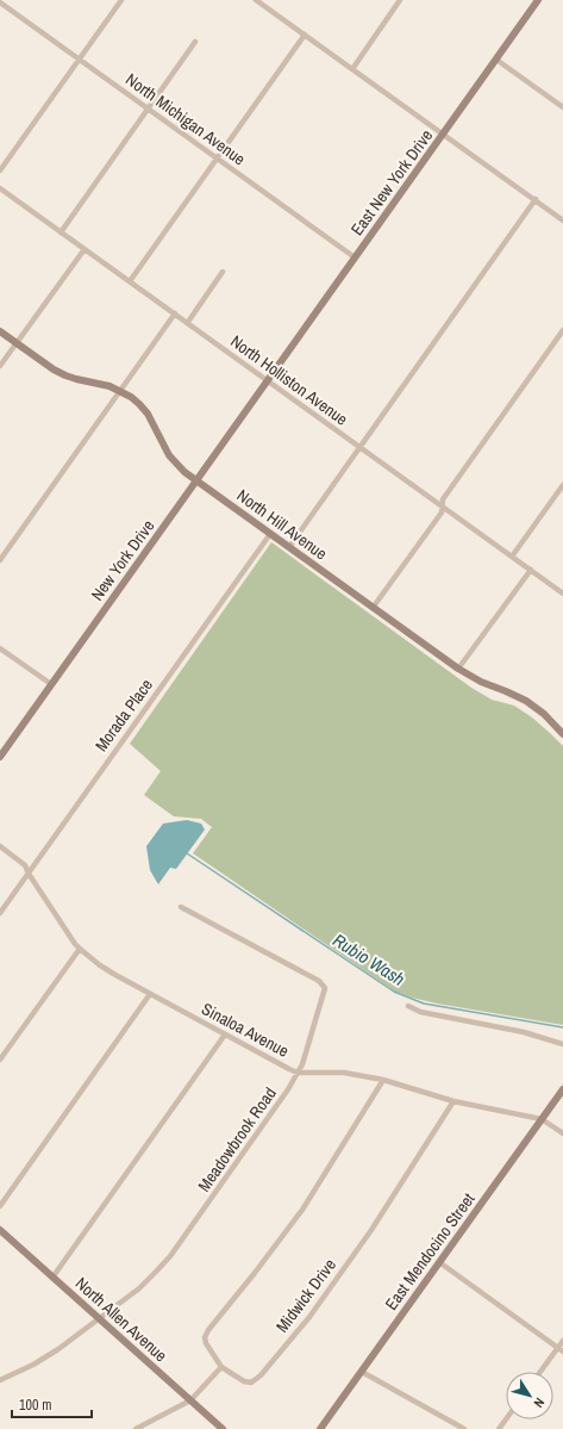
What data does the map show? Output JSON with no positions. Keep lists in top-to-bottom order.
{
  "streets": {
    "street": [
      "North Michigan Avenue",
      "East New York Drive",
      "North Holliston Avenue",
      "North Hill Avenue",
      "New York Drive",
      "Morada Place",
      "Sinaloa Avenue",
      "Meadowbrook Road",
      "East Mendocino Street",
      "Midwick Drive",
      "North Allen Avenue"
    ]
  },
  "crossings": [
    ["North Michigan Avenue", "East New York Drive"],
    ["East New York Drive", "North Holliston Avenue"],
    ["East New York Drive", "New York Drive"],
    ["North Holliston Avenue", "New York Drive"],
    ["North Hill Avenue", "New York Drive"],
    ["North Hill Avenue", "Morada Place"],
    ["Morada Place", "Sinaloa Avenue"],
    ["Sinaloa Avenue", "Meadowbrook Road"],
    ["Sinaloa Avenue", "East Mendocino Street"],
    ["Sinaloa Avenue", "Midwick Drive"],
    ["Meadowbrook Road", "North Allen Avenue"]
  ],
  "water": ["Rubio Wash"],
  "scale_bar": "100 m",
  "north": "bottom right"
}
